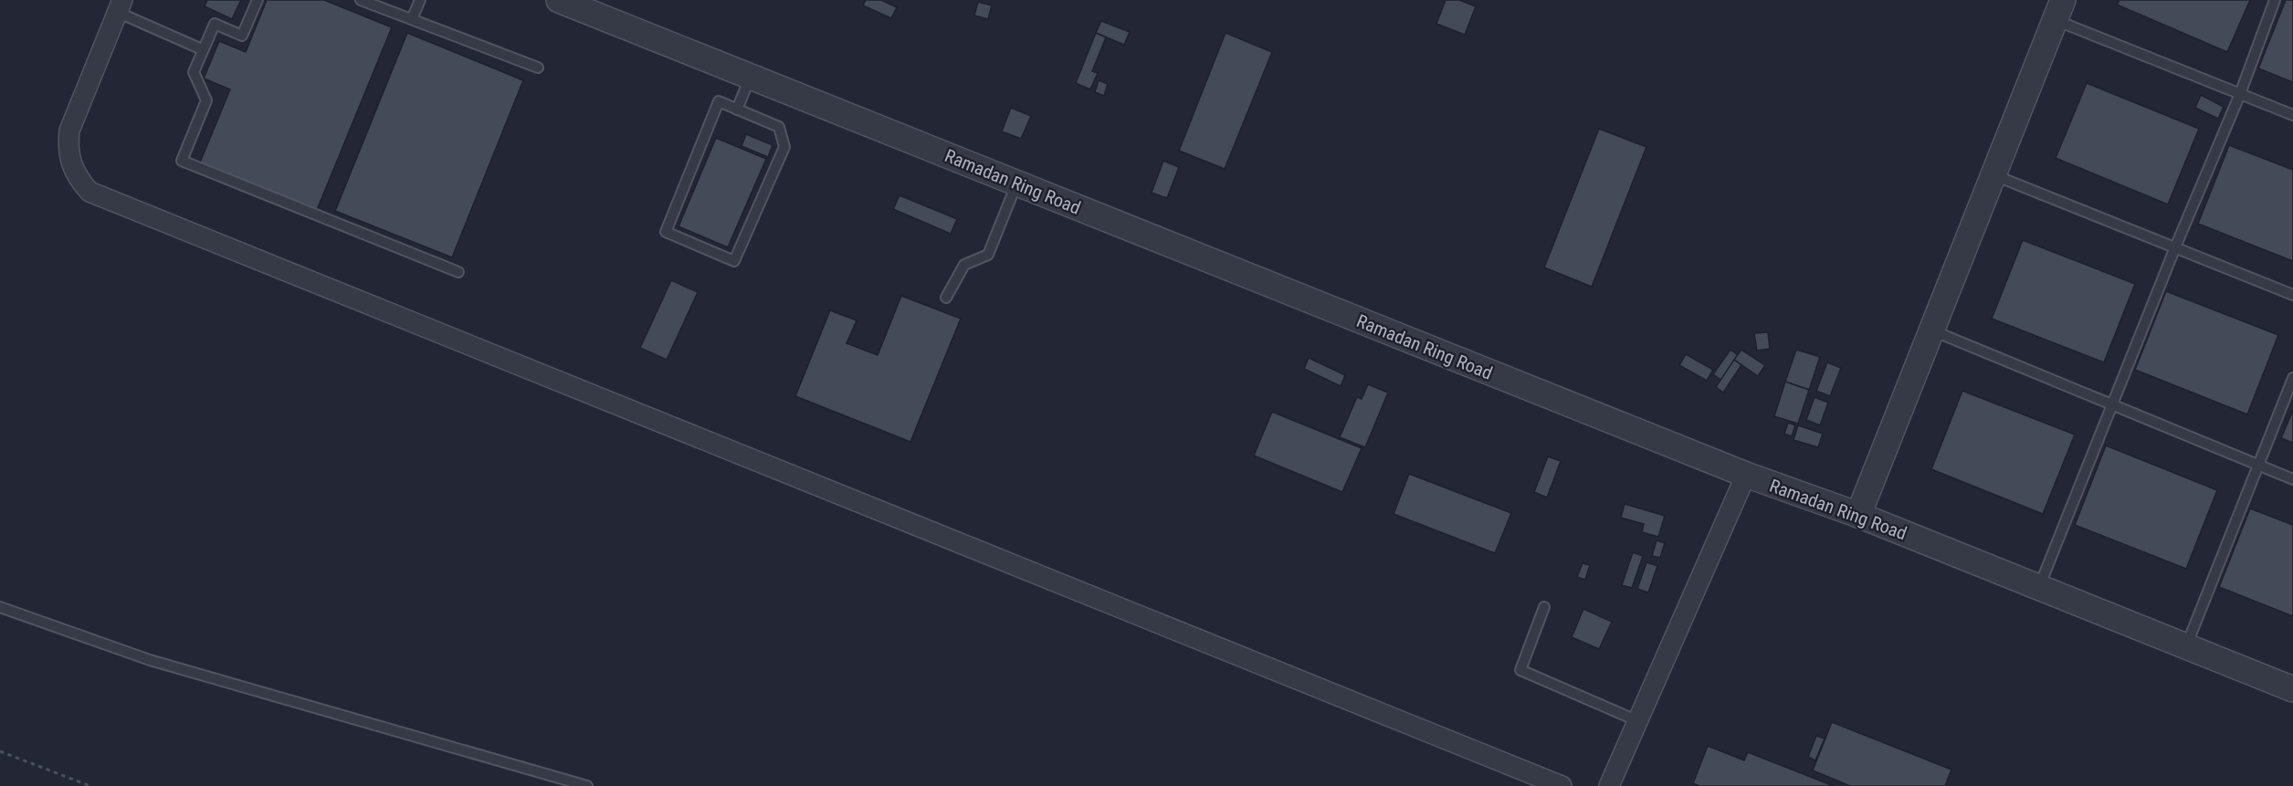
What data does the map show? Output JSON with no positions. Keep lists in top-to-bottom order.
{
  "streets": {
    "street": ["Ramadan Ring Road"]
  }
}
